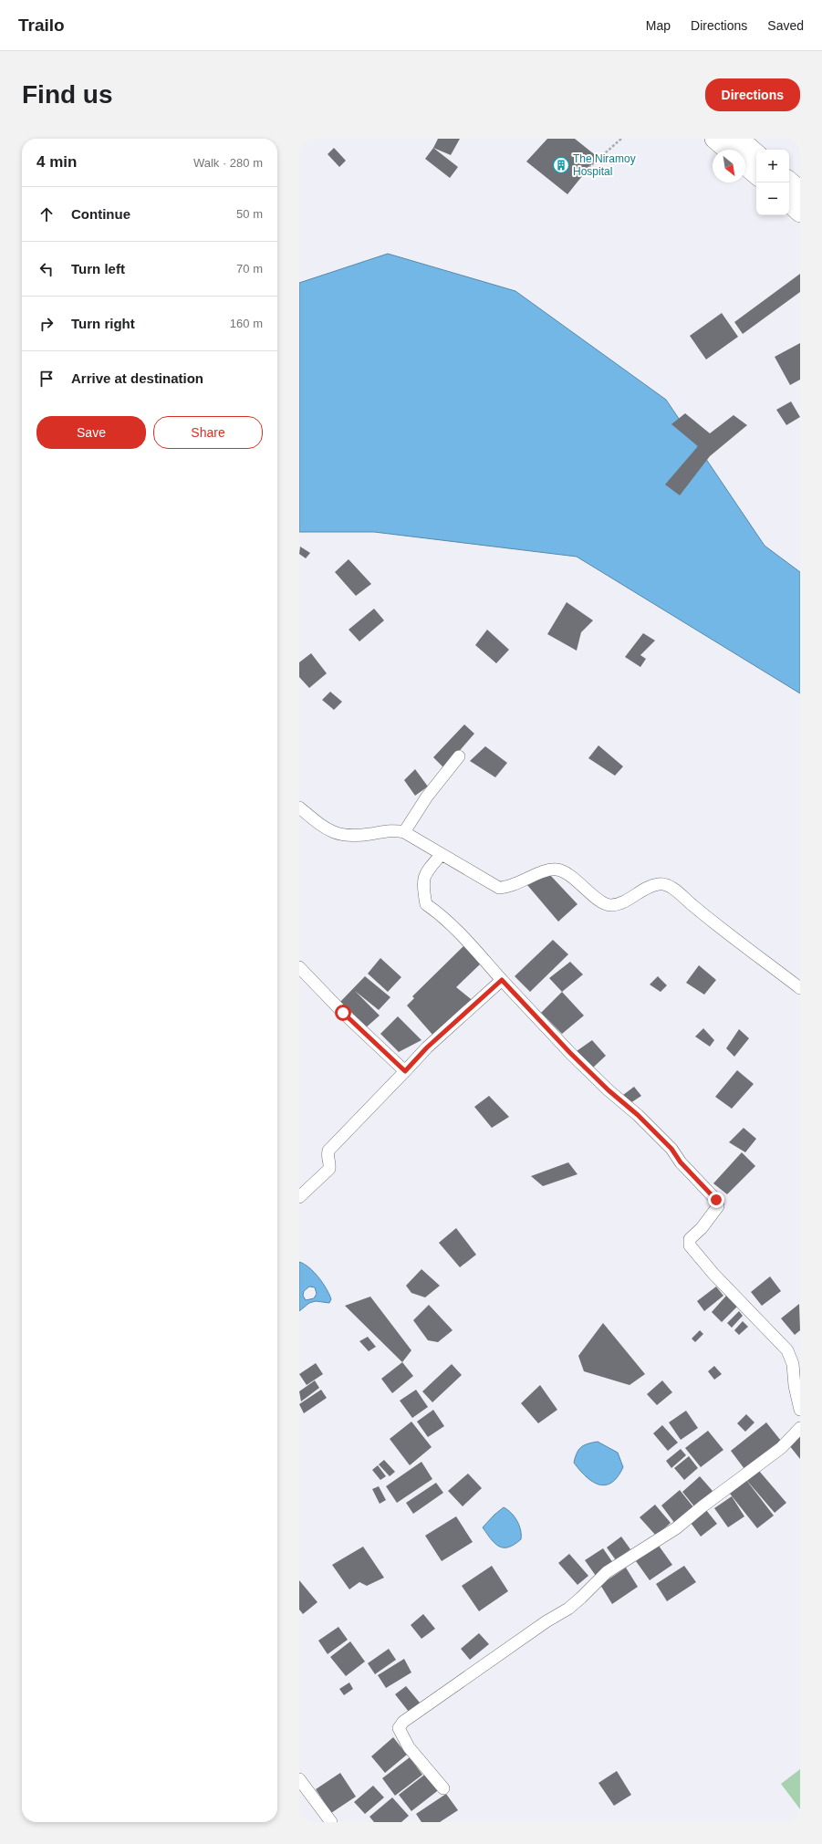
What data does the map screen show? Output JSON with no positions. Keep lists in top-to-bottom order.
{
  "places": {
    "building": ["The Niramoy Hospital"]
  },
  "north": "bottom right",
  "page": {
    "header": "Trailo",
    "nav": ["Map", "Directions", "Saved"],
    "buttons": [
      "Directions",
      ["Save", "Share"]
    ],
    "title": "Find us",
    "heading": ["4 min", "Walk · 280 m"],
    "map_buttons": ["+", "−"],
    "list": [
      ["Continue", "50 m"],
      ["Turn left", "70 m"],
      ["Turn right", "160 m"],
      "Arrive at destination"
    ]
  }
}
